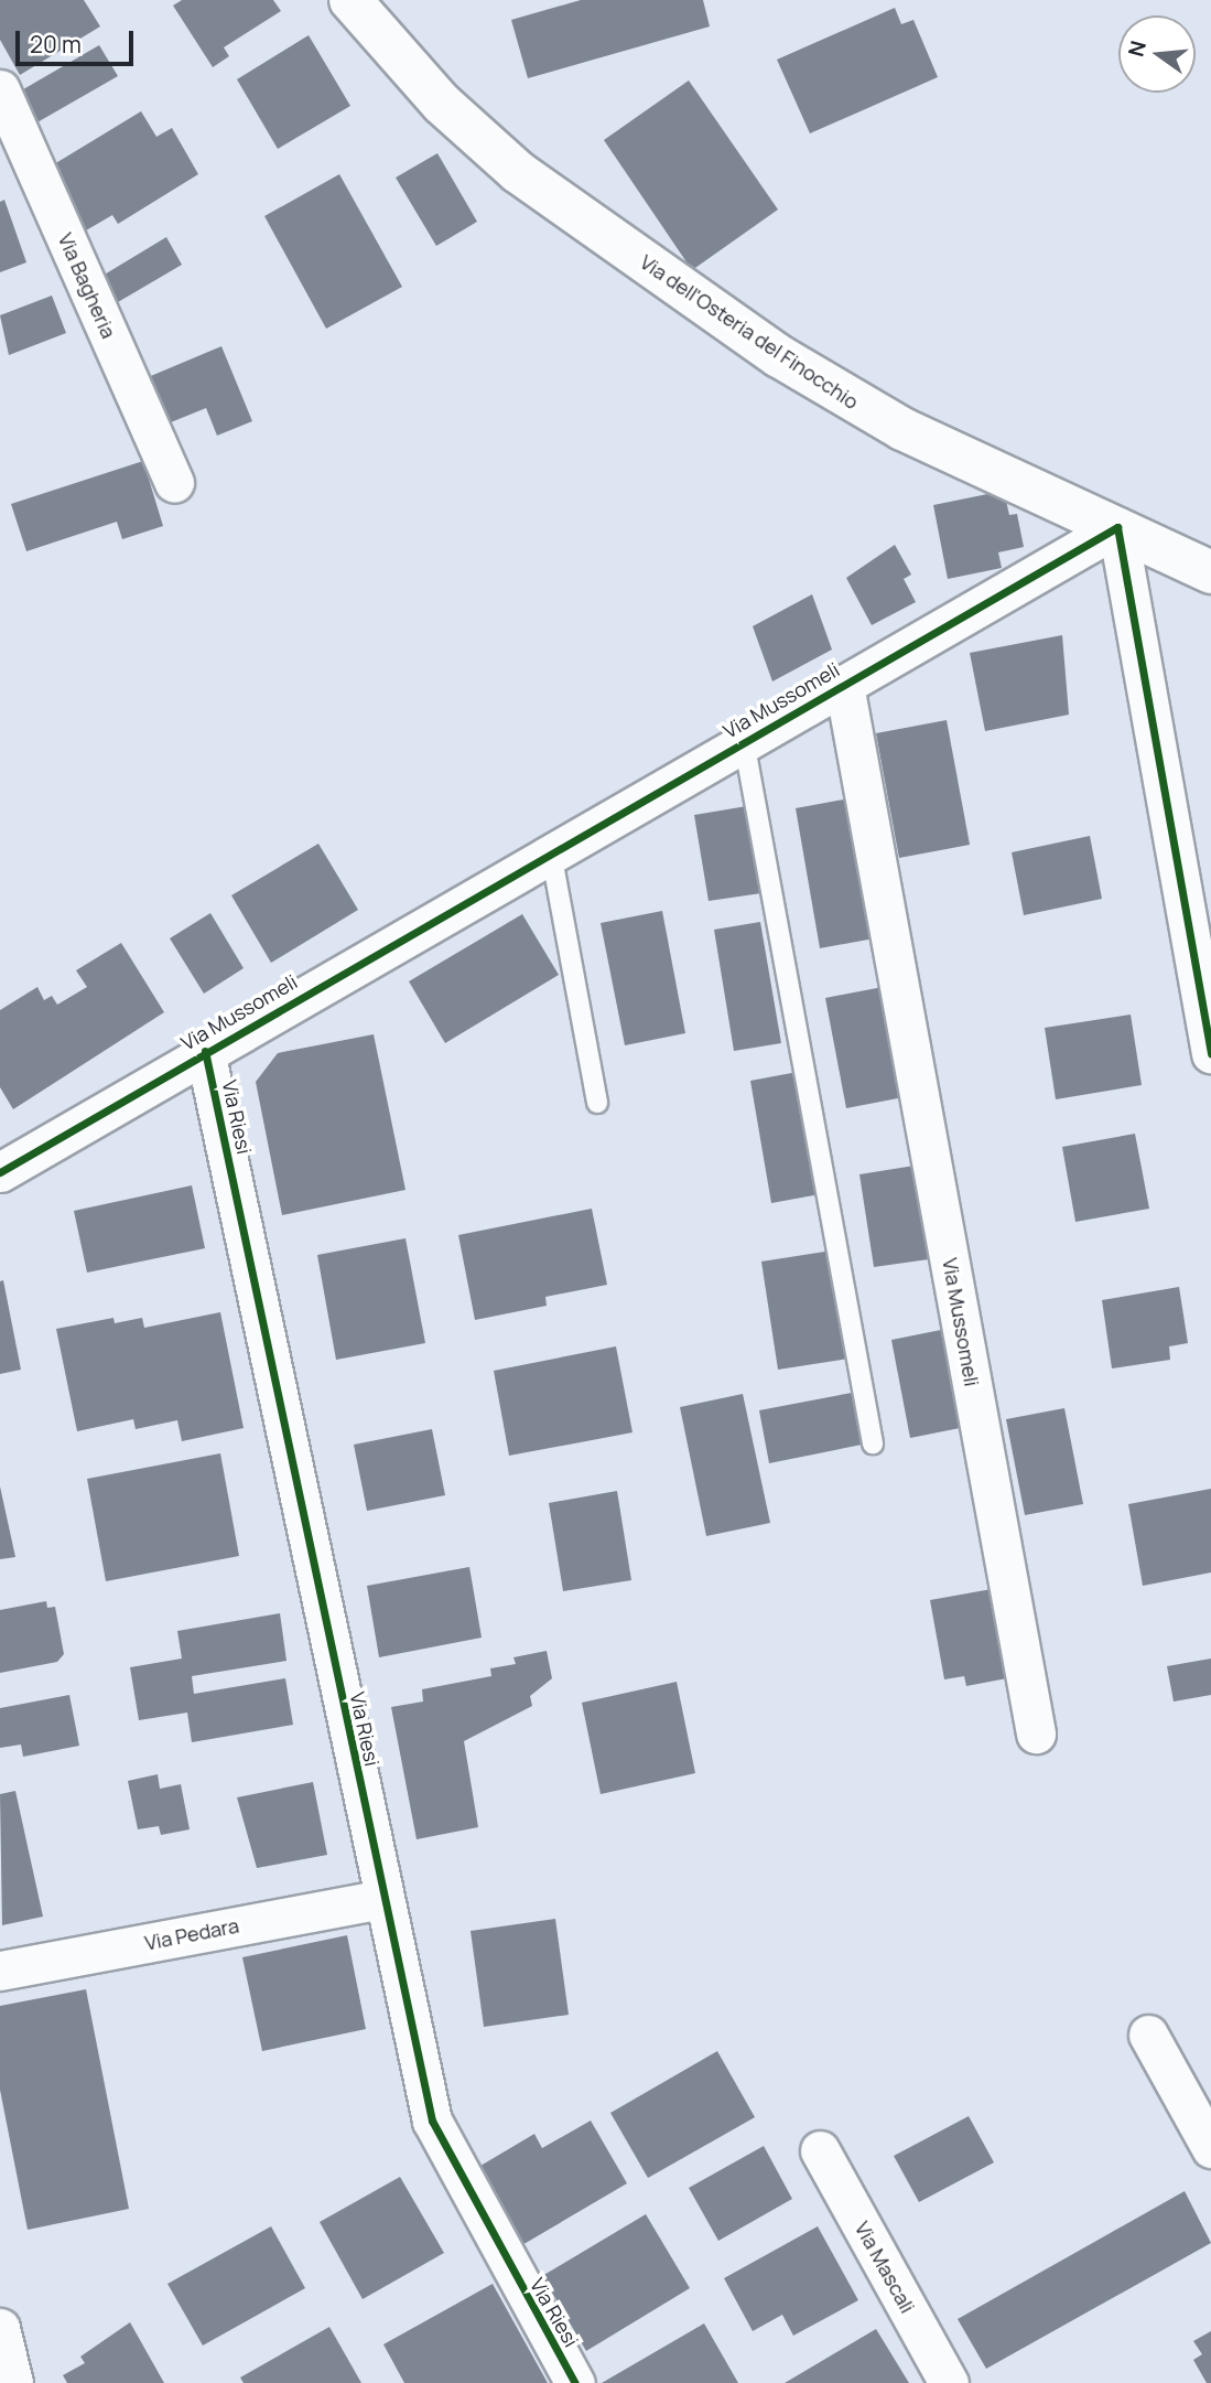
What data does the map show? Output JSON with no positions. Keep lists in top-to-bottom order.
{
  "streets": {
    "street": [
      "Via Bagheria",
      "Via dell'Osteria del Finocchio",
      "Via Mussomeli",
      "Via Riesi",
      "Via Pedara",
      "Via Mascali"
    ]
  },
  "crossings": [
    ["Via dell'Osteria del Finocchio", "Via Mussomeli"],
    ["Via Mussomeli", "Via Riesi"],
    ["Via Riesi", "Via Pedara"]
  ],
  "scale_bar": "20 m",
  "north": "left"
}
